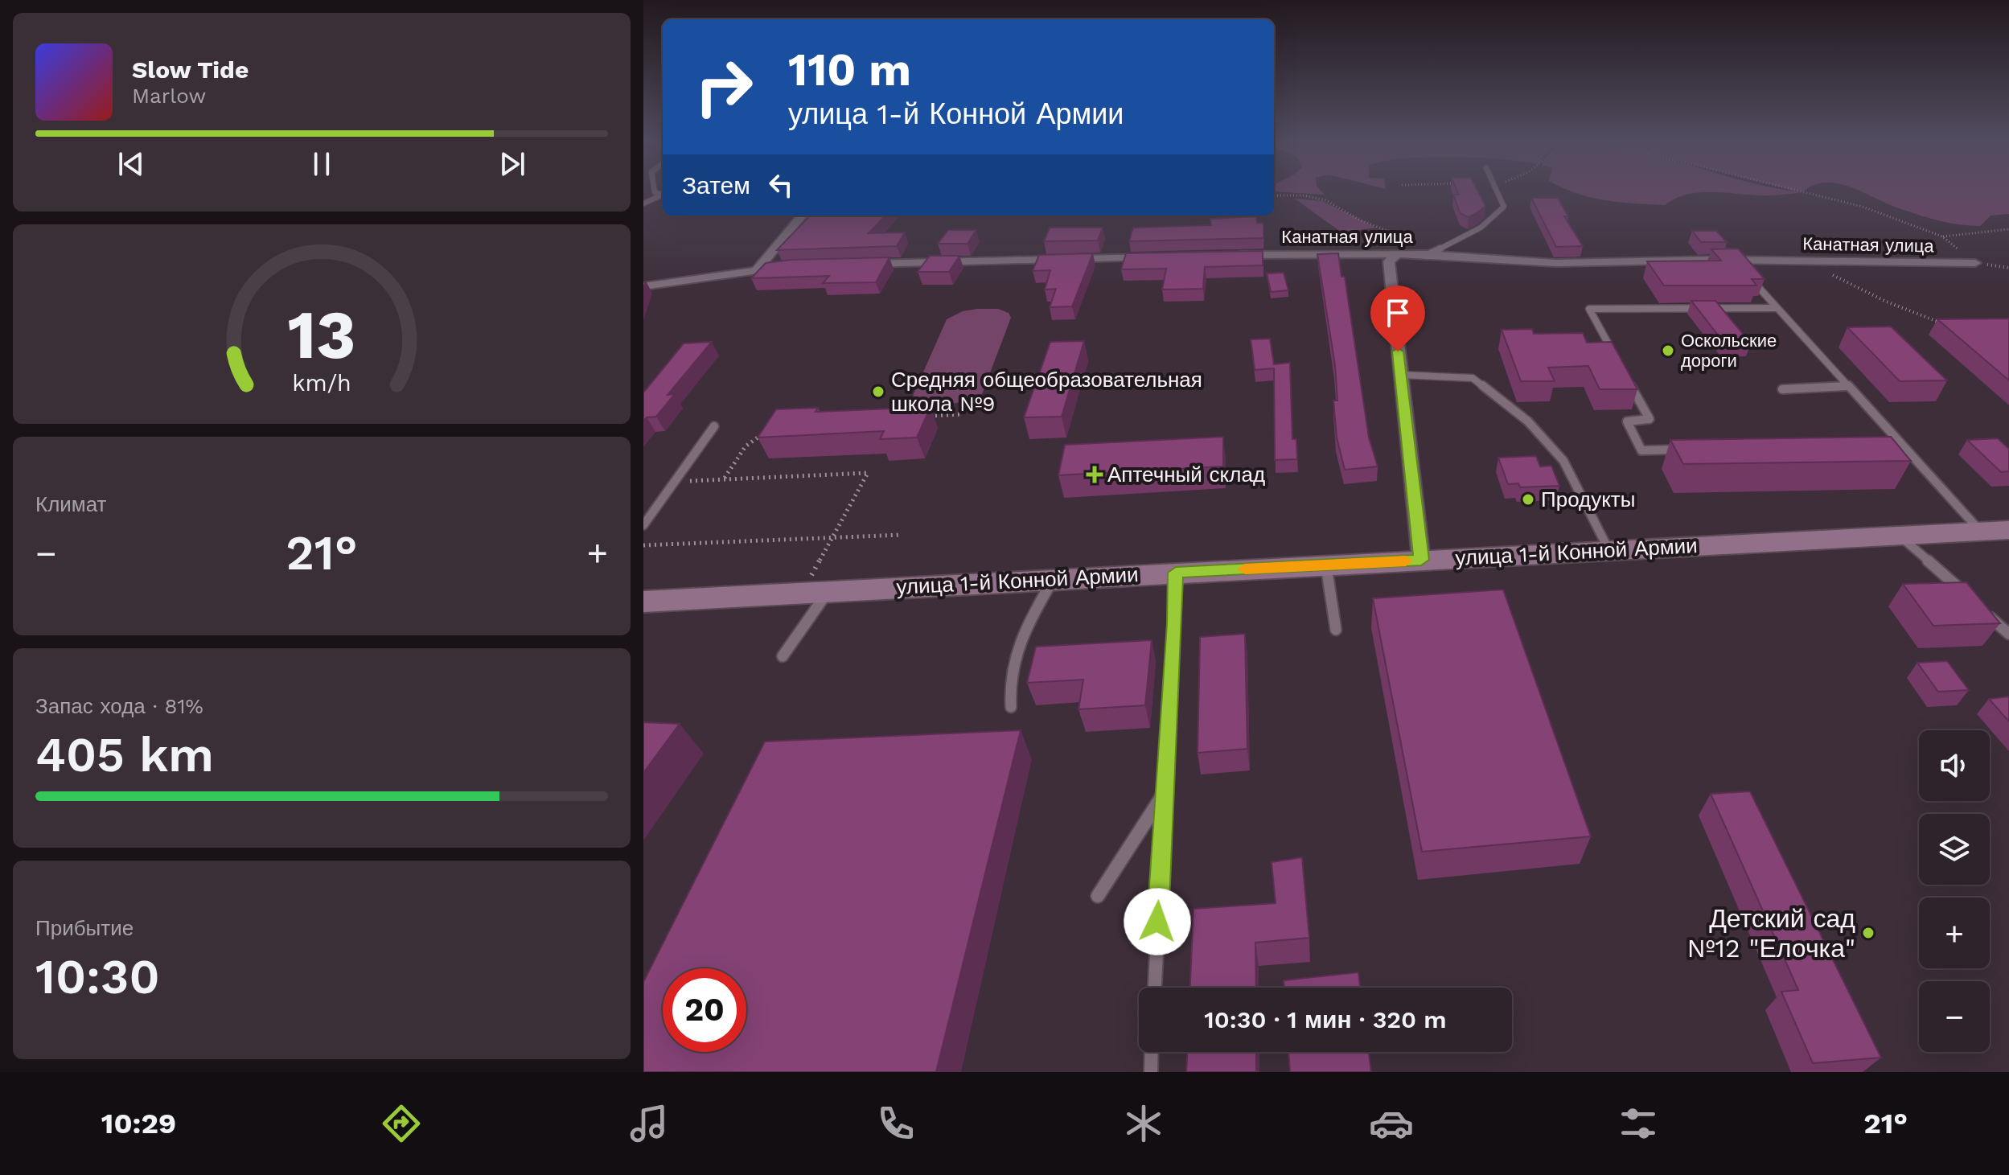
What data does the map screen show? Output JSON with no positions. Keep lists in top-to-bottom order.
{
  "streets": {
    "main road": ["улица 1-й Конной Армии"],
    "street": ["Канатная улица"]
  },
  "places": {
    "other": [
      "Оскольские дороги",
      "Средняя общеобразовательная школа №9",
      "Продукты",
      "Детский сад №12 \"Елочка\""
    ],
    "health": ["Аптечный склад"]
  },
  "page": {
    "turn": ["110 m", "улица 1-й Конной Армии"],
    "song": ["Slow Tide", "Marlow"],
    "then": "Затем",
    "tile": [
      "Климат",
      ["Запас хода · 81%", "405 km"],
      ["Прибытие", "10:30"]
    ],
    "heat": ["−", "21°", "+"],
    "map_buttons": ["+", "−"],
    "limit": "20",
    "trip": "10:30 · 1 мин · 320 m",
    "tabs": ["10:29", "21°"],
    "gauge": ["13", "km/h"]
  }
}
